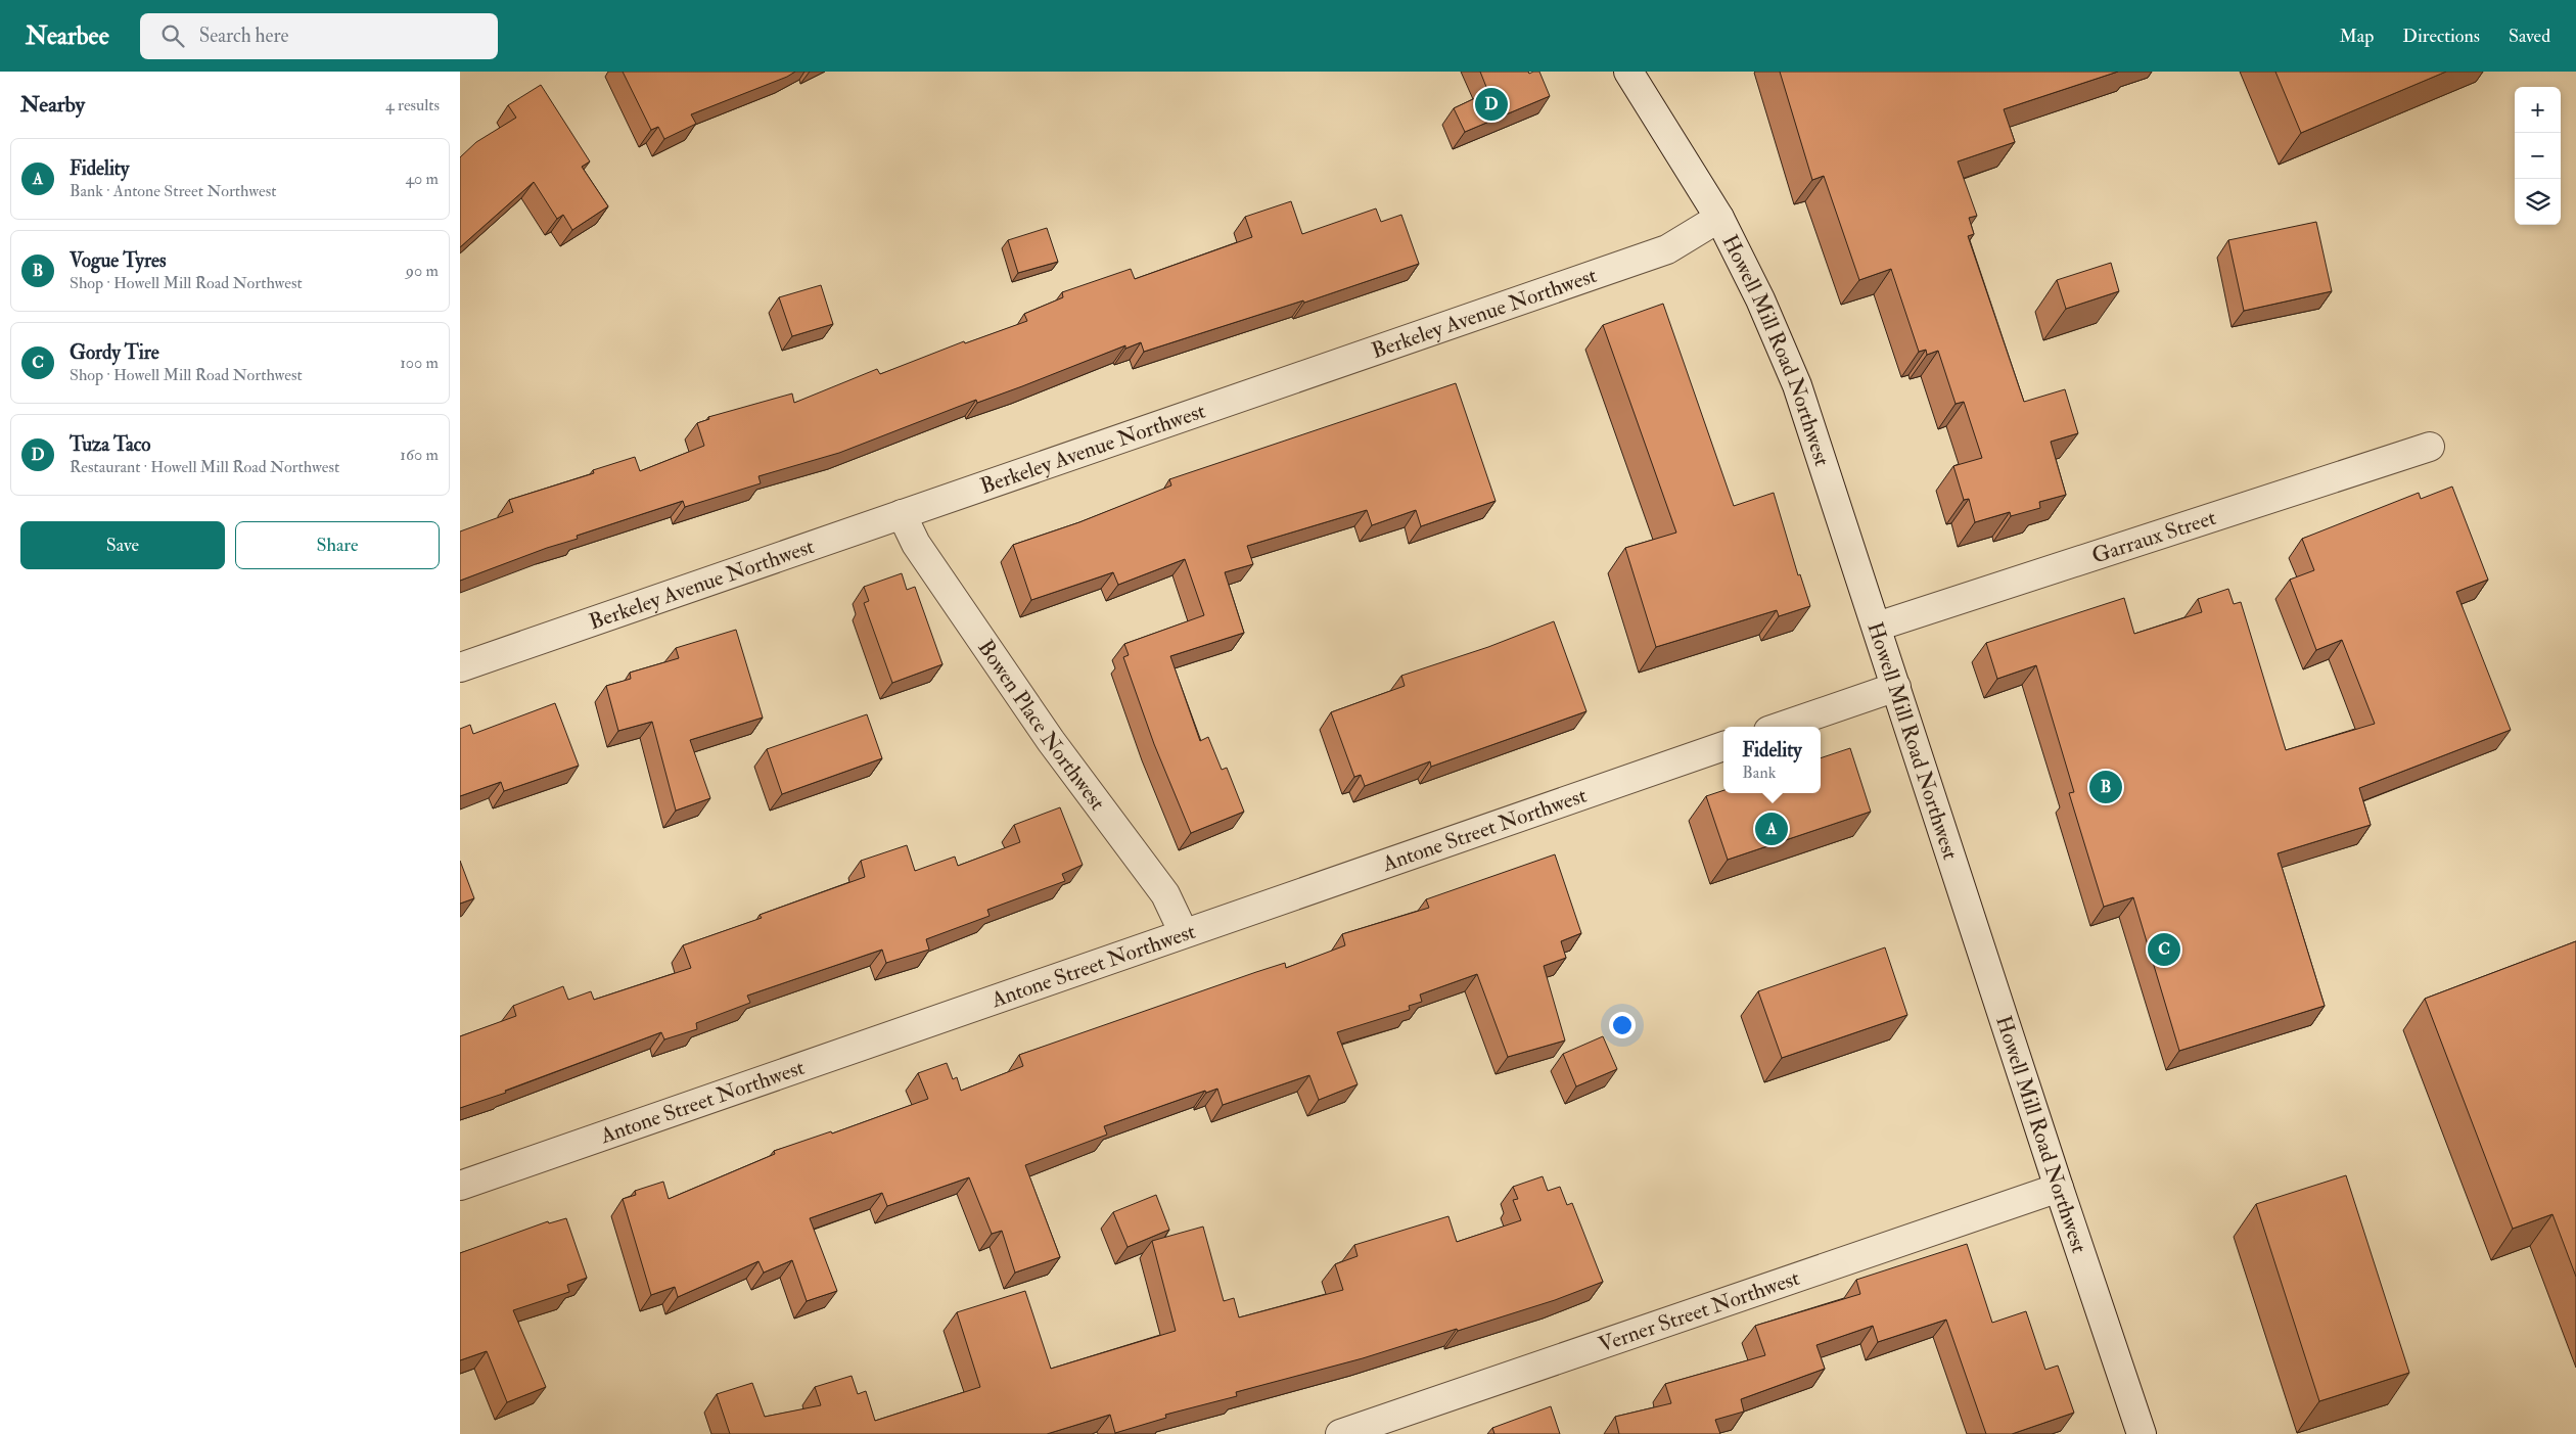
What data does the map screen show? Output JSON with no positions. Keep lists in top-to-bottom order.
{
  "streets": {
    "street": [
      "Berkeley Avenue Northwest",
      "Howell Mill Road Northwest",
      "Garraux Street",
      "Bowen Place Northwest",
      "Antone Street Northwest",
      "Verner Street Northwest"
    ]
  },
  "crossings": [
    ["Berkeley Avenue Northwest", "Howell Mill Road Northwest"],
    ["Berkeley Avenue Northwest", "Bowen Place Northwest"],
    ["Howell Mill Road Northwest", "Garraux Street"],
    ["Howell Mill Road Northwest", "Verner Street Northwest"],
    ["Bowen Place Northwest", "Antone Street Northwest"]
  ],
  "page": {
    "header": "Nearbee",
    "search": "Search here",
    "nav": ["Map", "Directions", "Saved"],
    "heading": ["Nearby", "4 results"],
    "pins": [
      "D",
      "B",
      "A",
      "C"
    ],
    "map_buttons": ["+", "−"],
    "list": [
      {
        "mark": "A",
        "name": "Fidelity",
        "note": "Bank · Antone Street Northwest",
        "value": "40 m"
      },
      {
        "mark": "B",
        "name": "Vogue Tyres",
        "note": "Shop · Howell Mill Road Northwest",
        "value": "90 m"
      },
      {
        "mark": "C",
        "name": "Gordy Tire",
        "note": "Shop · Howell Mill Road Northwest",
        "value": "100 m"
      },
      {
        "mark": "D",
        "name": "Tuza Taco",
        "note": "Restaurant · Howell Mill Road Northwest",
        "value": "160 m"
      }
    ],
    "buttons": ["Save", "Share"],
    "popup": ["Fidelity", "Bank"]
  }
}
